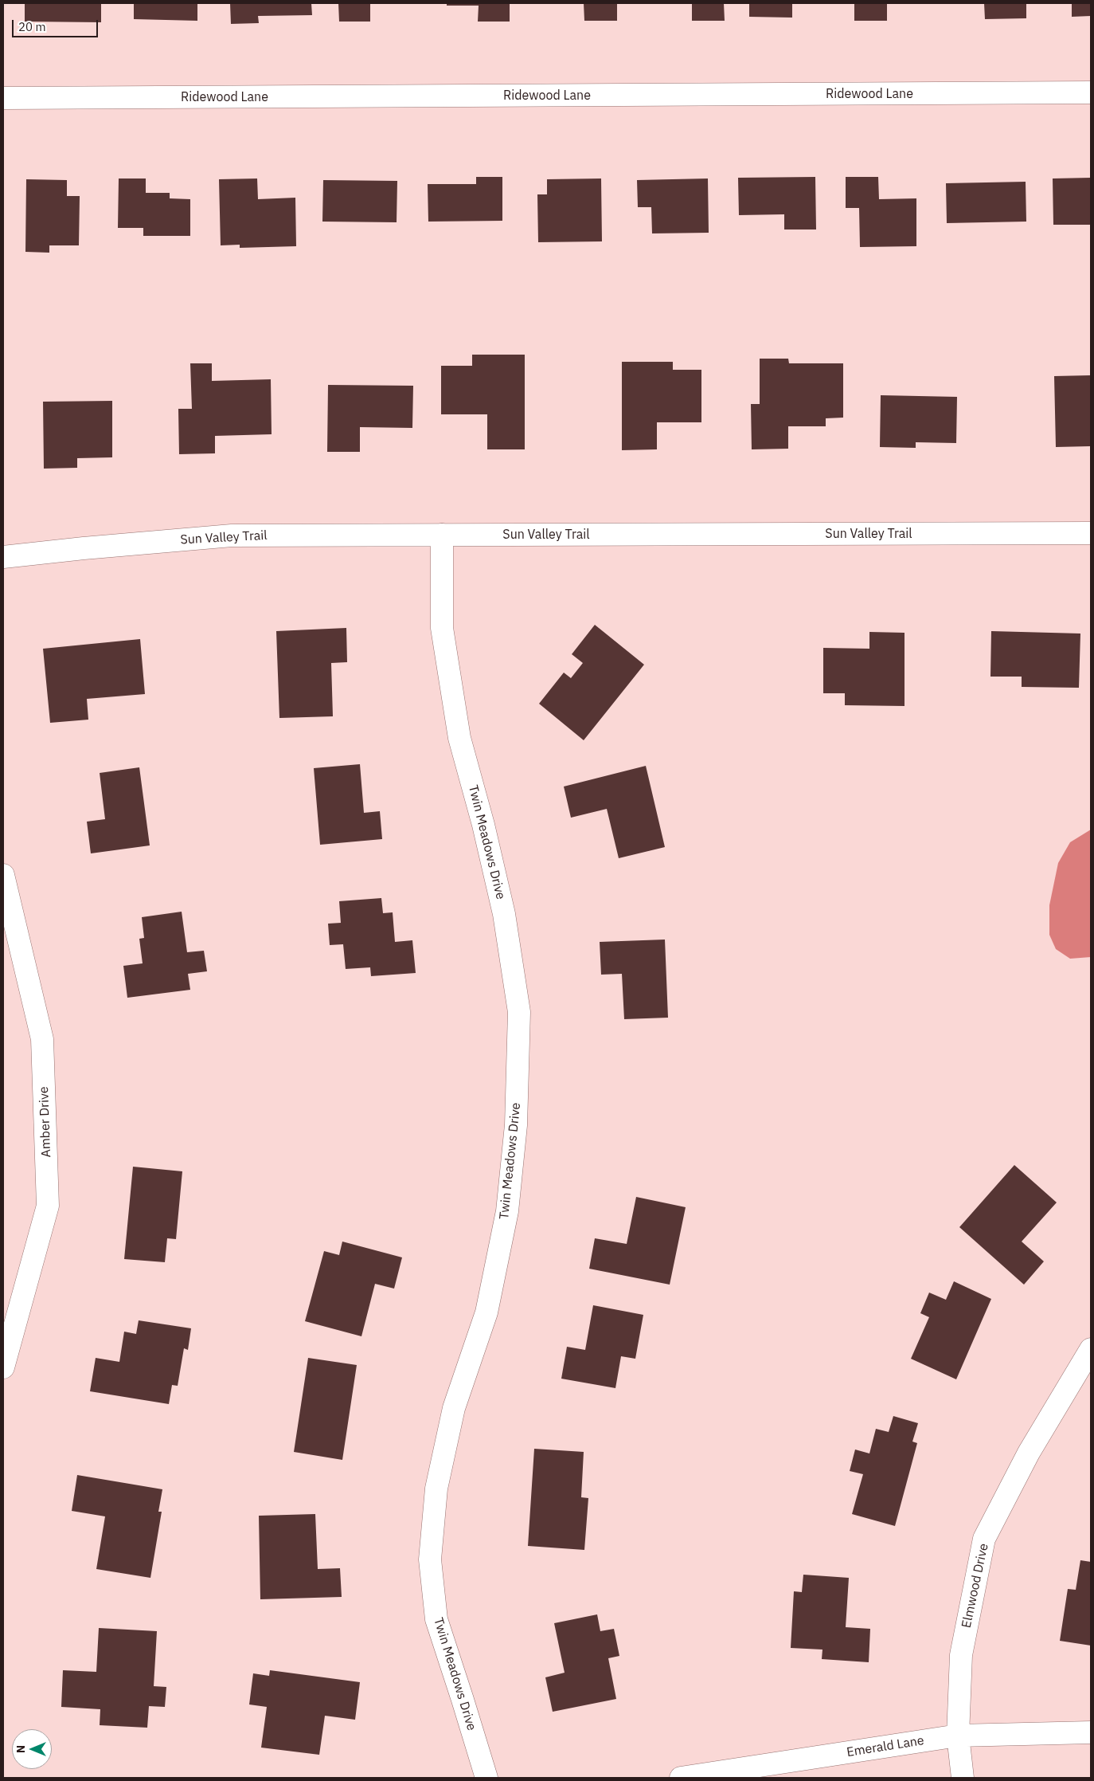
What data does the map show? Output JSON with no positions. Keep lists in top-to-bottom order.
{
  "streets": {
    "street": [
      "Ridewood Lane",
      "Sun Valley Trail",
      "Twin Meadows Drive",
      "Amber Drive",
      "Elmwood Drive",
      "Emerald Lane"
    ]
  },
  "crossings": [
    ["Sun Valley Trail", "Twin Meadows Drive"],
    ["Elmwood Drive", "Emerald Lane"]
  ],
  "scale_bar": "20 m",
  "north": "left"
}
